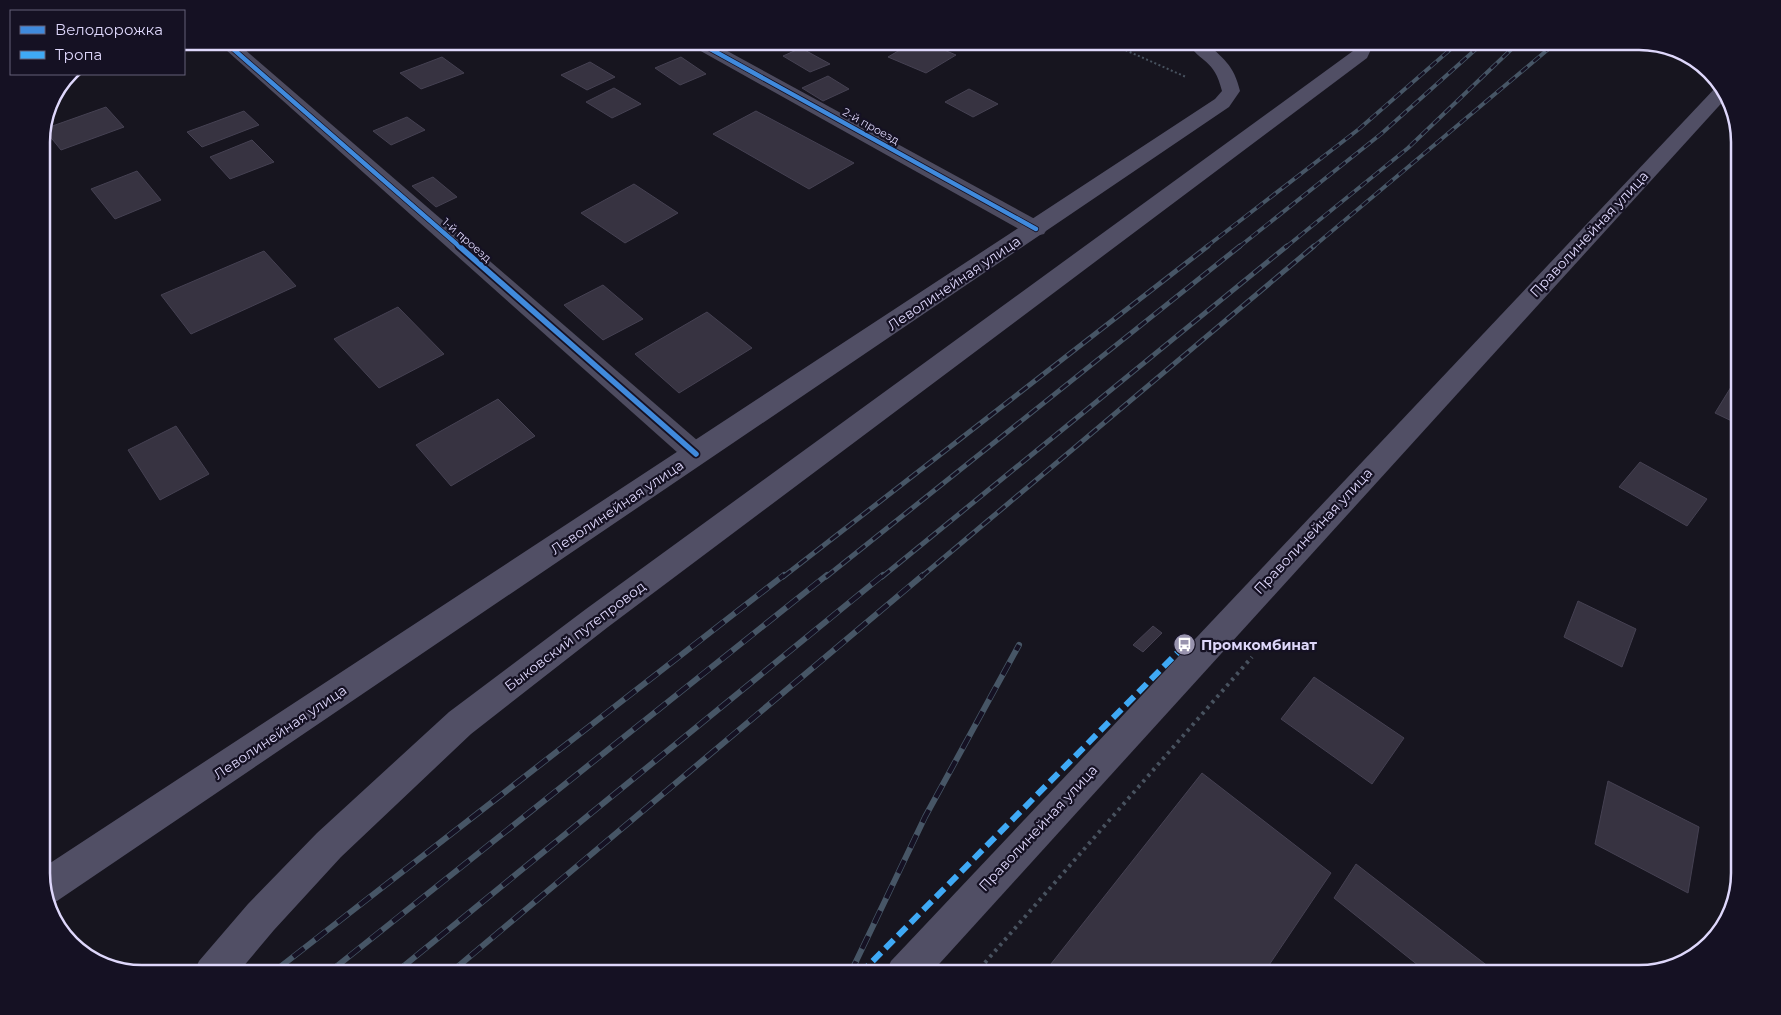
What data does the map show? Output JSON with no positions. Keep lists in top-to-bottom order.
{
  "streets": {
    "main road": ["Праволинейная улица", "Леволинейная улица", "Быковский путепровод"],
    "street": ["2-й проезд", "1-й проезд"]
  },
  "crossings": [
    ["2-й проезд", "Леволинейная улица"],
    ["1-й проезд", "Леволинейная улица"]
  ],
  "places": {
    "bus stop": ["Промкомбинат"]
  },
  "legend": ["Велодорожка", "Тропа"]
}
